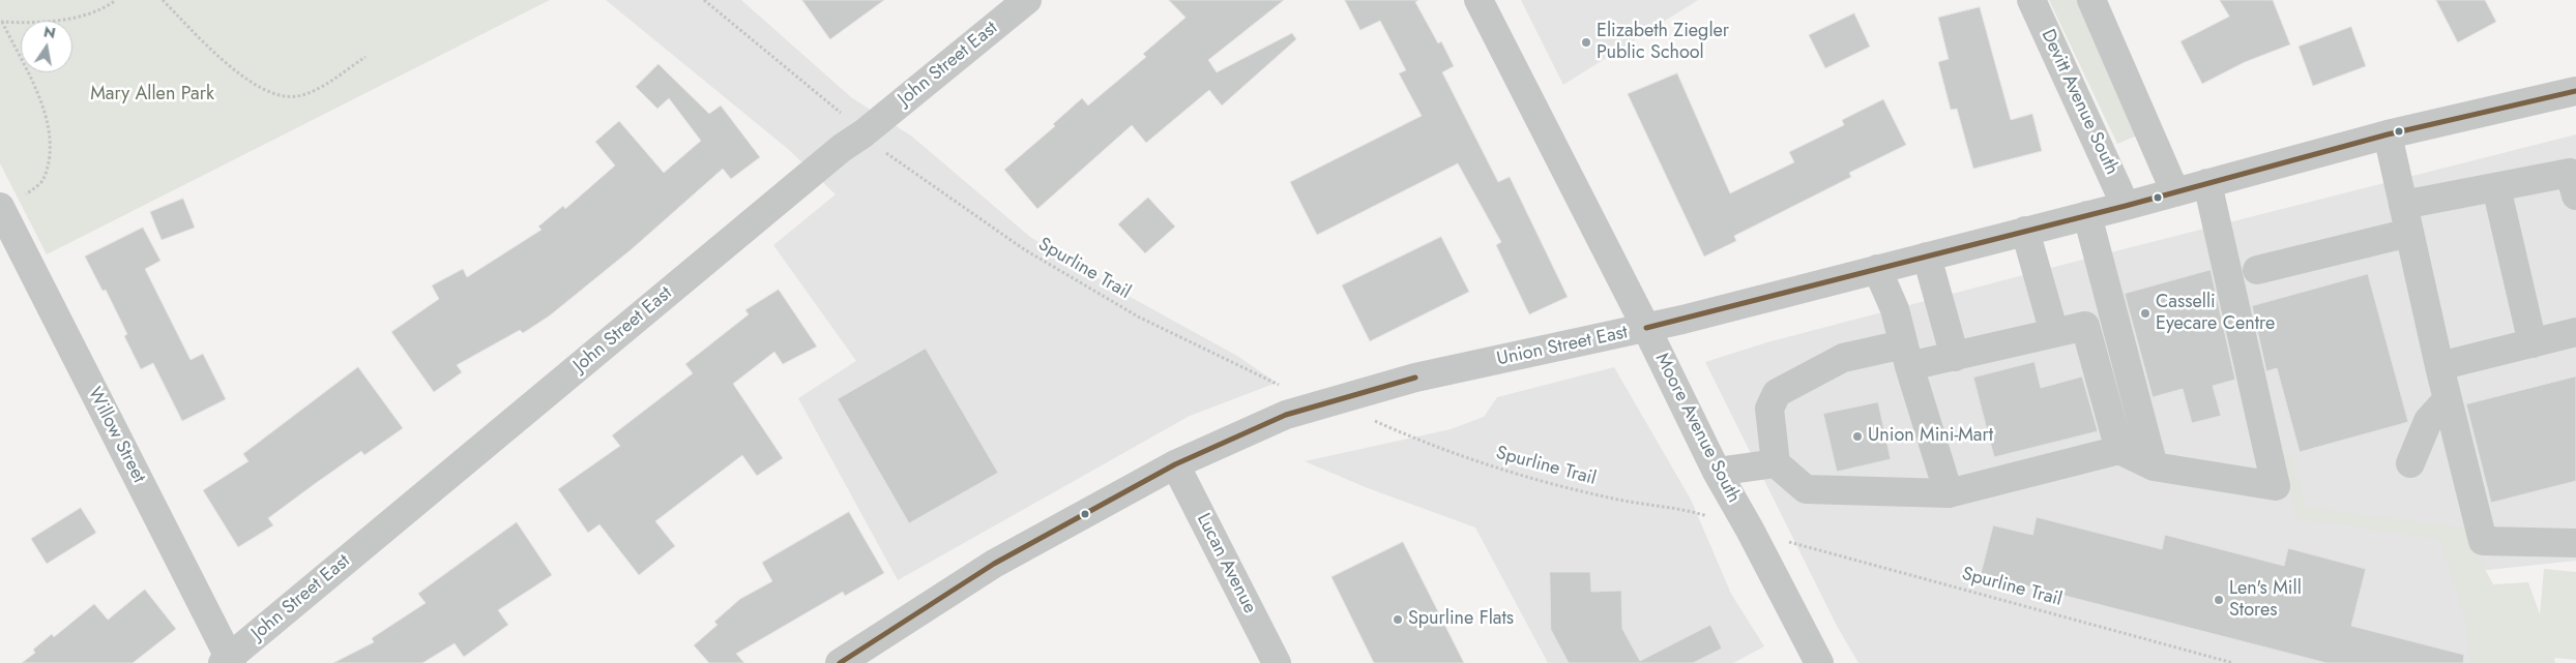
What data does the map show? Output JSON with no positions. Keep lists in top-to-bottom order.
{
  "streets": {
    "street": [
      "John Street East",
      "Devitt Avenue South",
      "Union Street East",
      "Moore Avenue South",
      "Willow Street",
      "Lucan Avenue"
    ],
    "path": ["Spurline Trail"]
  },
  "crossings": [
    ["John Street East", "Willow Street"],
    ["Devitt Avenue South", "Union Street East"],
    ["Union Street East", "Moore Avenue South"],
    ["Union Street East", "Lucan Avenue"]
  ],
  "parks": ["Mary Allen Park"],
  "places": [
    "Elizabeth Ziegler Public School",
    "Casselli Eyecare Centre",
    "Union Mini-Mart",
    "Len's Mill Stores",
    "Spurline Flats"
  ],
  "north": "top"
}
